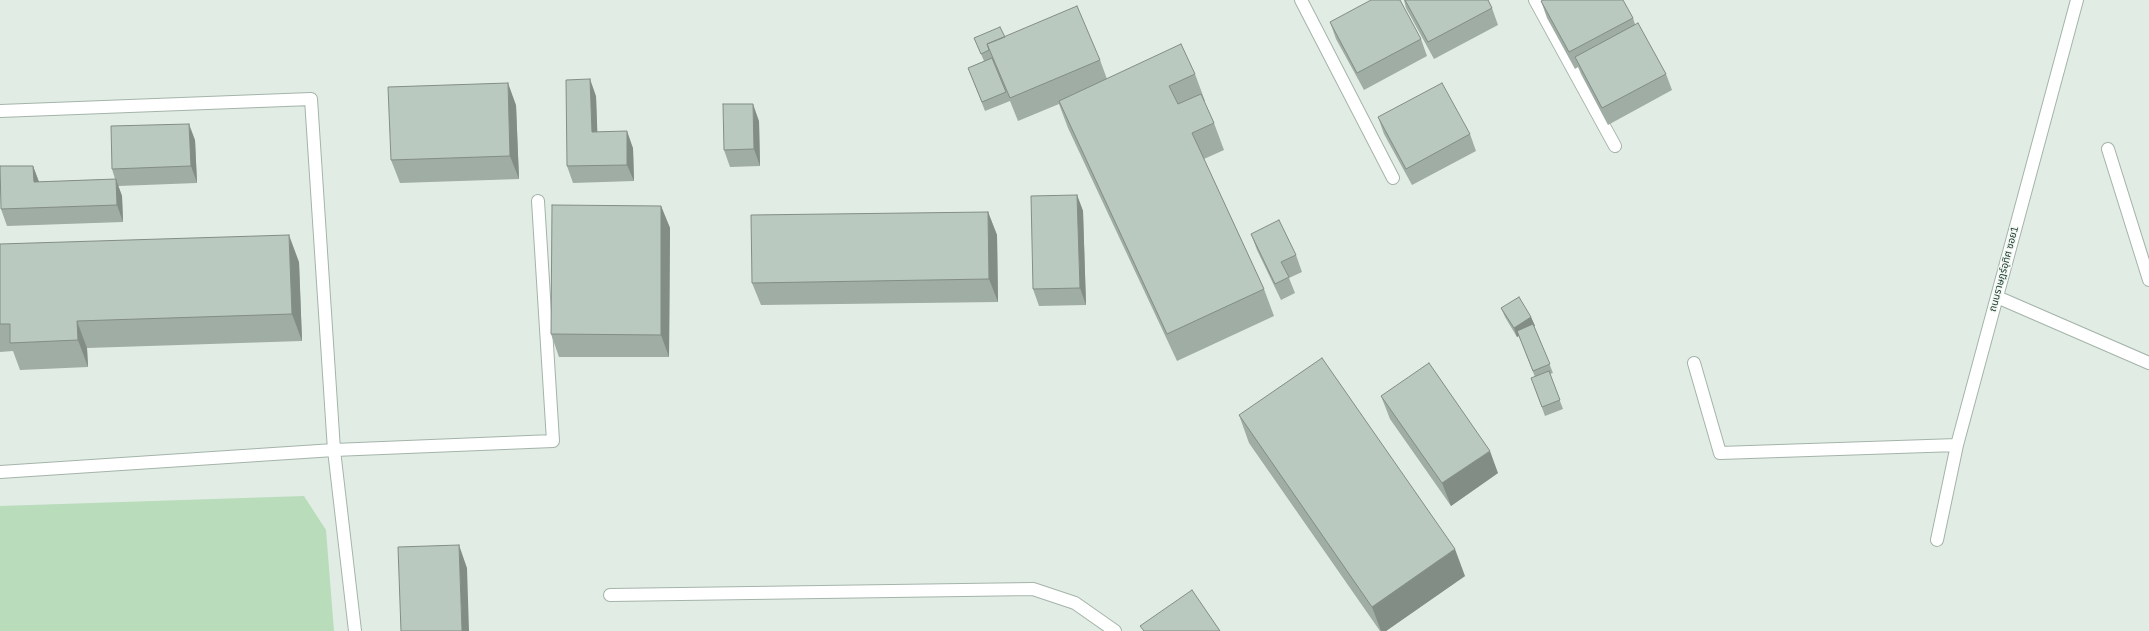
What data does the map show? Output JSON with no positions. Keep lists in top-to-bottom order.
{
  "streets": {
    "street": ["ถนนราษฎร์อุทิศ ซอย1"]
  }
}
